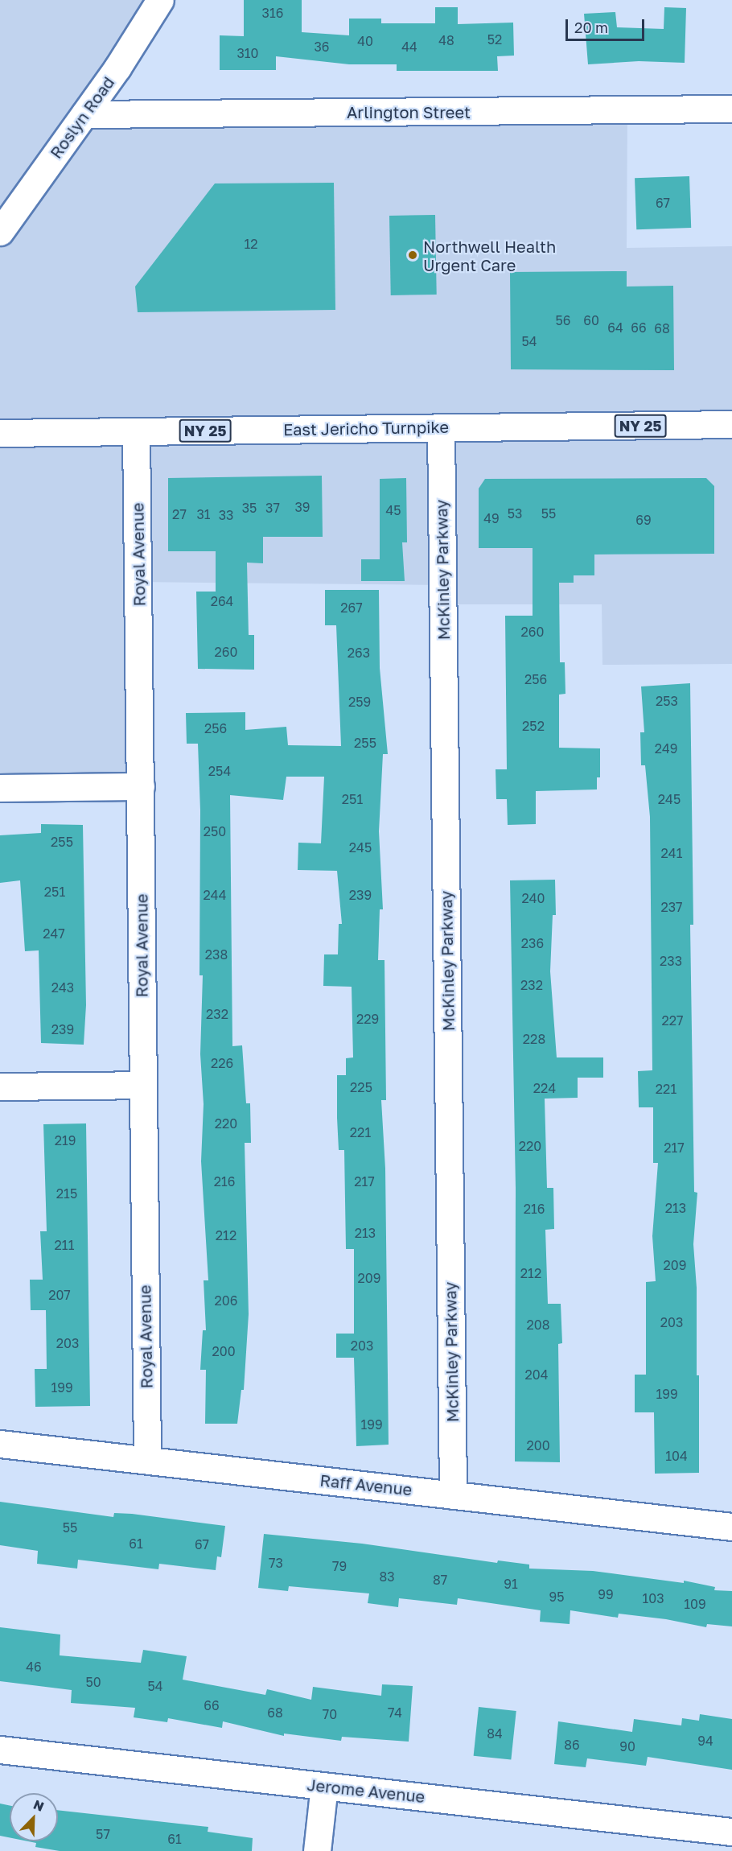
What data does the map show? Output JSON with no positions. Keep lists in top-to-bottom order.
{
  "streets": {
    "street": [
      "Arlington Street",
      "Roslyn Road",
      "NY 25",
      "East Jericho Turnpike",
      "Royal Avenue",
      "McKinley Parkway",
      "Raff Avenue",
      "Jerome Avenue"
    ]
  },
  "crossings": [
    ["Arlington Street", "Roslyn Road"],
    ["East Jericho Turnpike", "Royal Avenue"],
    ["East Jericho Turnpike", "McKinley Parkway"],
    ["Royal Avenue", "Raff Avenue"],
    ["McKinley Parkway", "Raff Avenue"]
  ],
  "places": ["Northwell Health Urgent Care"],
  "house_numbers": [
    "316",
    "52",
    "48",
    "40",
    "36",
    "44",
    "310",
    "67",
    "12",
    "56",
    "60",
    "64",
    "66",
    "68",
    "54",
    "39",
    "35",
    "37",
    "45",
    "53",
    "55",
    "27",
    "31",
    "33",
    "49",
    "69",
    "264",
    "267",
    "260",
    "260",
    "263",
    "256",
    "253",
    "259",
    "252",
    "256",
    "255",
    "249",
    "254",
    "251",
    "245",
    "250",
    "255",
    "245",
    "241",
    "251",
    "244",
    "239",
    "240",
    "237",
    "247",
    "236",
    "238",
    "233",
    "232",
    "243",
    "232",
    "229",
    "227",
    "239",
    "228",
    "226",
    "225",
    "224",
    "221",
    "220",
    "221",
    "219",
    "220",
    "217",
    "216",
    "217",
    "215",
    "213",
    "216",
    "213",
    "212",
    "211",
    "209",
    "212",
    "209",
    "207",
    "206",
    "203",
    "208",
    "203",
    "203",
    "200",
    "204",
    "199",
    "199",
    "199",
    "200",
    "104",
    "55",
    "61",
    "67",
    "73",
    "79",
    "83",
    "87",
    "91",
    "99",
    "95",
    "103",
    "109",
    "46",
    "50",
    "54",
    "66",
    "68",
    "74",
    "70",
    "84",
    "94",
    "86",
    "90",
    "57",
    "61"
  ],
  "scale_bar": "20 m",
  "north": "top right"
}
